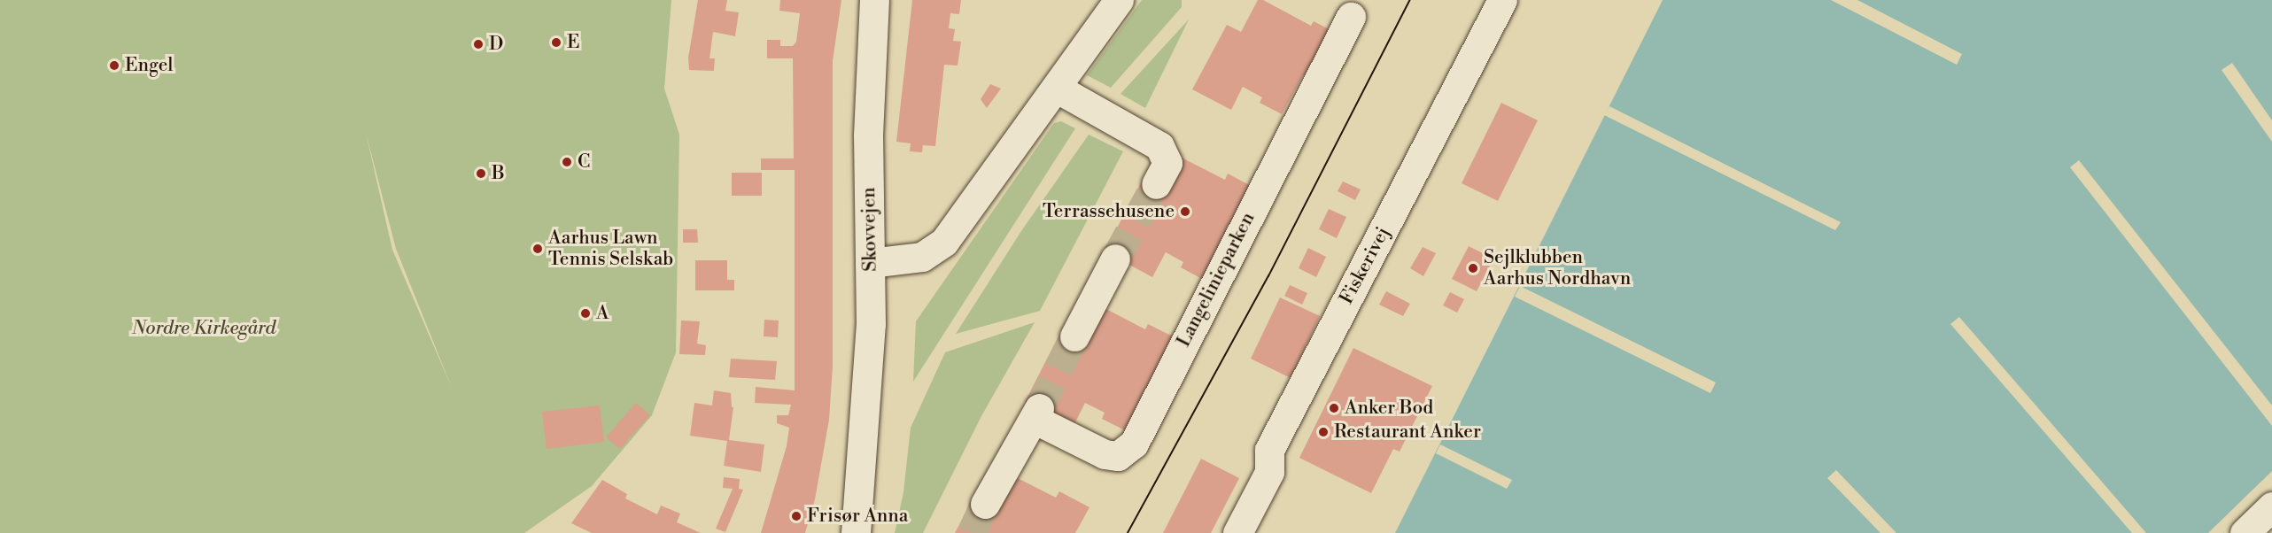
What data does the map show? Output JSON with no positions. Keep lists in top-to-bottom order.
{
  "streets": {
    "street": ["Skovvejen", "Fiskerivej", "Langelinieparken"]
  },
  "parks": ["Nordre Kirkegård"],
  "places": [
    "E",
    "D",
    "Engel",
    "C",
    "B",
    "Terrassehusene",
    "Aarhus Lawn Tennis Selskab",
    "Sejlklubben Aarhus Nordhavn",
    "A",
    "Anker Bod",
    "Restaurant Anker",
    "Frisør Anna"
  ]
}
